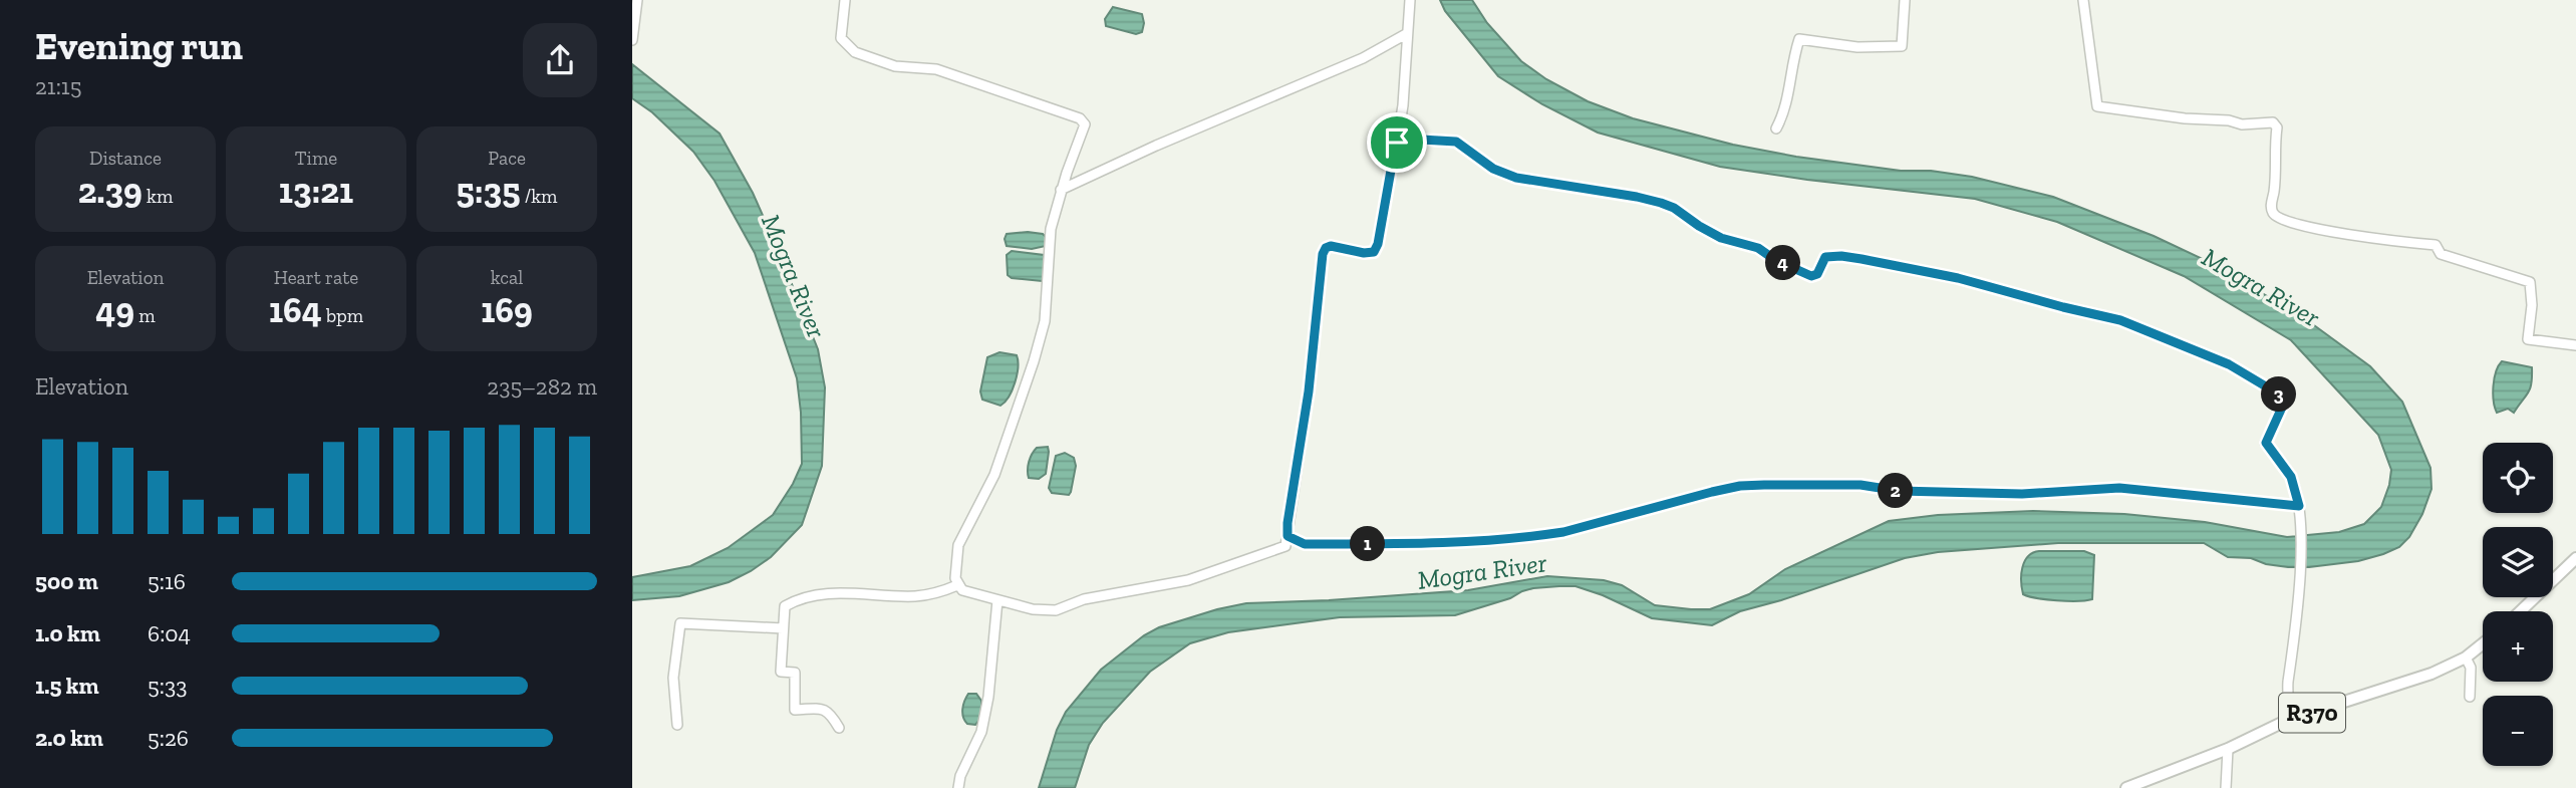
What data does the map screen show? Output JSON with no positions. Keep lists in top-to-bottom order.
{
  "streets": {
    "main road": ["R370"]
  },
  "water": ["Mogra River"],
  "page": {
    "heading": ["Evening run", "21:15"],
    "stats": [
      ["Distance", "2.39 km"],
      ["Time", "13:21"],
      ["Pace", "5:35 /km"],
      ["Elevation", "49 m"],
      ["Heart rate", "164 bpm"],
      ["kcal", "169"]
    ],
    "pins": [
      "4",
      "3",
      "2",
      "1"
    ],
    "chart": ["Elevation", "235–282 m"],
    "map_buttons": ["+", "−"],
    "list": [
      {
        "name": "500 m",
        "note": "5:16"
      },
      {
        "name": "1.0 km",
        "note": "6:04"
      },
      {
        "name": "1.5 km",
        "note": "5:33"
      },
      {
        "name": "2.0 km",
        "note": "5:26"
      }
    ]
  }
}
